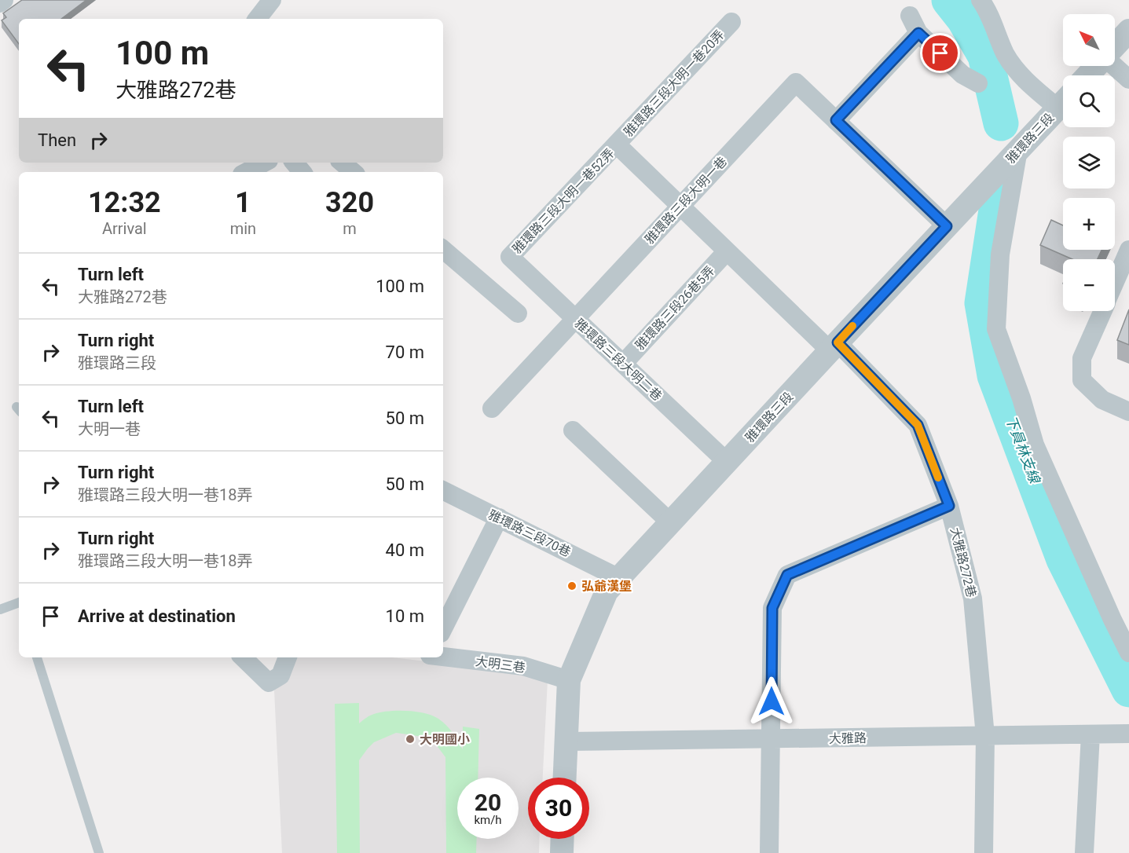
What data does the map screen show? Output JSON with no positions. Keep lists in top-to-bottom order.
{
  "streets": {
    "street": [
      "雅環路三段大明一巷20弄",
      "雅環路三段",
      "雅環路三段大明一巷",
      "雅環路三段大明一巷52弄",
      "雅環路三段26巷5弄",
      "雅環路三段大明二巷",
      "雅環路三段70巷",
      "大雅路272巷",
      "大明三巷",
      "大雅路"
    ]
  },
  "crossings": [
    ["雅環路三段大明一巷20弄", "雅環路三段大明一巷52弄"],
    ["雅環路三段", "雅環路三段大明二巷"],
    ["雅環路三段", "雅環路三段70巷"],
    ["雅環路三段", "大雅路272巷"],
    ["雅環路三段", "大明三巷"],
    ["雅環路三段", "大雅路"],
    ["雅環路三段大明一巷", "雅環路三段大明二巷"],
    ["雅環路三段大明一巷52弄", "雅環路三段大明二巷"],
    ["雅環路三段26巷5弄", "雅環路三段大明二巷"],
    ["大雅路272巷", "大雅路"]
  ],
  "water": ["下員林支線"],
  "places": ["弘爺漢堡", "大明國小"],
  "north": "top left",
  "page": {
    "map_buttons": ["+", "−"],
    "turn": ["100 m", "大雅路272巷"],
    "then": "Then",
    "eta": [
      "12:32",
      "Arrival",
      "1",
      "min",
      "320",
      "m"
    ],
    "list": [
      {
        "name": "Turn left",
        "note": "大雅路272巷",
        "value": "100 m"
      },
      {
        "name": "Turn right",
        "note": "雅環路三段",
        "value": "70 m"
      },
      {
        "name": "Turn left",
        "note": "大明一巷",
        "value": "50 m"
      },
      {
        "name": "Turn right",
        "note": "雅環路三段大明一巷18弄",
        "value": "50 m"
      },
      {
        "name": "Turn right",
        "note": "雅環路三段大明一巷18弄",
        "value": "40 m"
      },
      {
        "name": "Arrive at destination",
        "value": "10 m"
      }
    ],
    "speed": "20 km/h",
    "limit": "30"
  }
}
